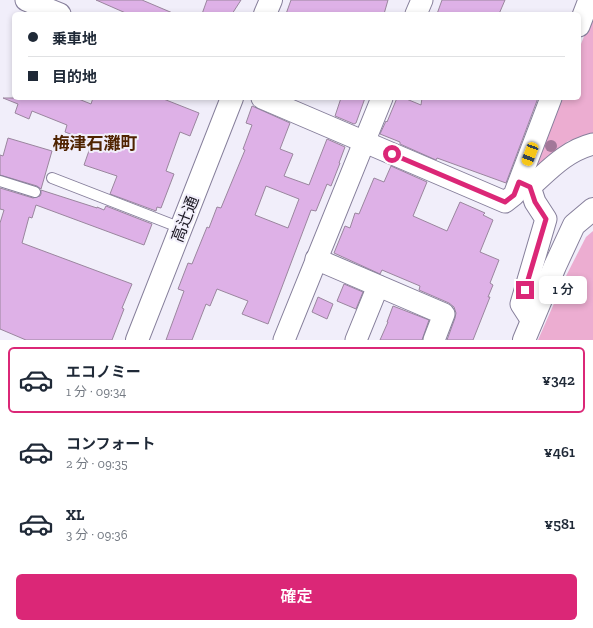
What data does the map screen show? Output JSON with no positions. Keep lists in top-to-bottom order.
{
  "streets": {
    "street": ["高辻通"]
  },
  "districts": ["梅津石灘町"],
  "page": {
    "banner": ["乗車地", "目的地"],
    "bubble": "1 分",
    "list": [
      {
        "name": "エコノミー",
        "note": "1 分 · 09:34",
        "value": "¥342"
      },
      {
        "name": "コンフォート",
        "note": "2 分 · 09:35",
        "value": "¥461"
      },
      {
        "name": "XL",
        "note": "3 分 · 09:36",
        "value": "¥581"
      }
    ],
    "buttons": "確定"
  }
}
